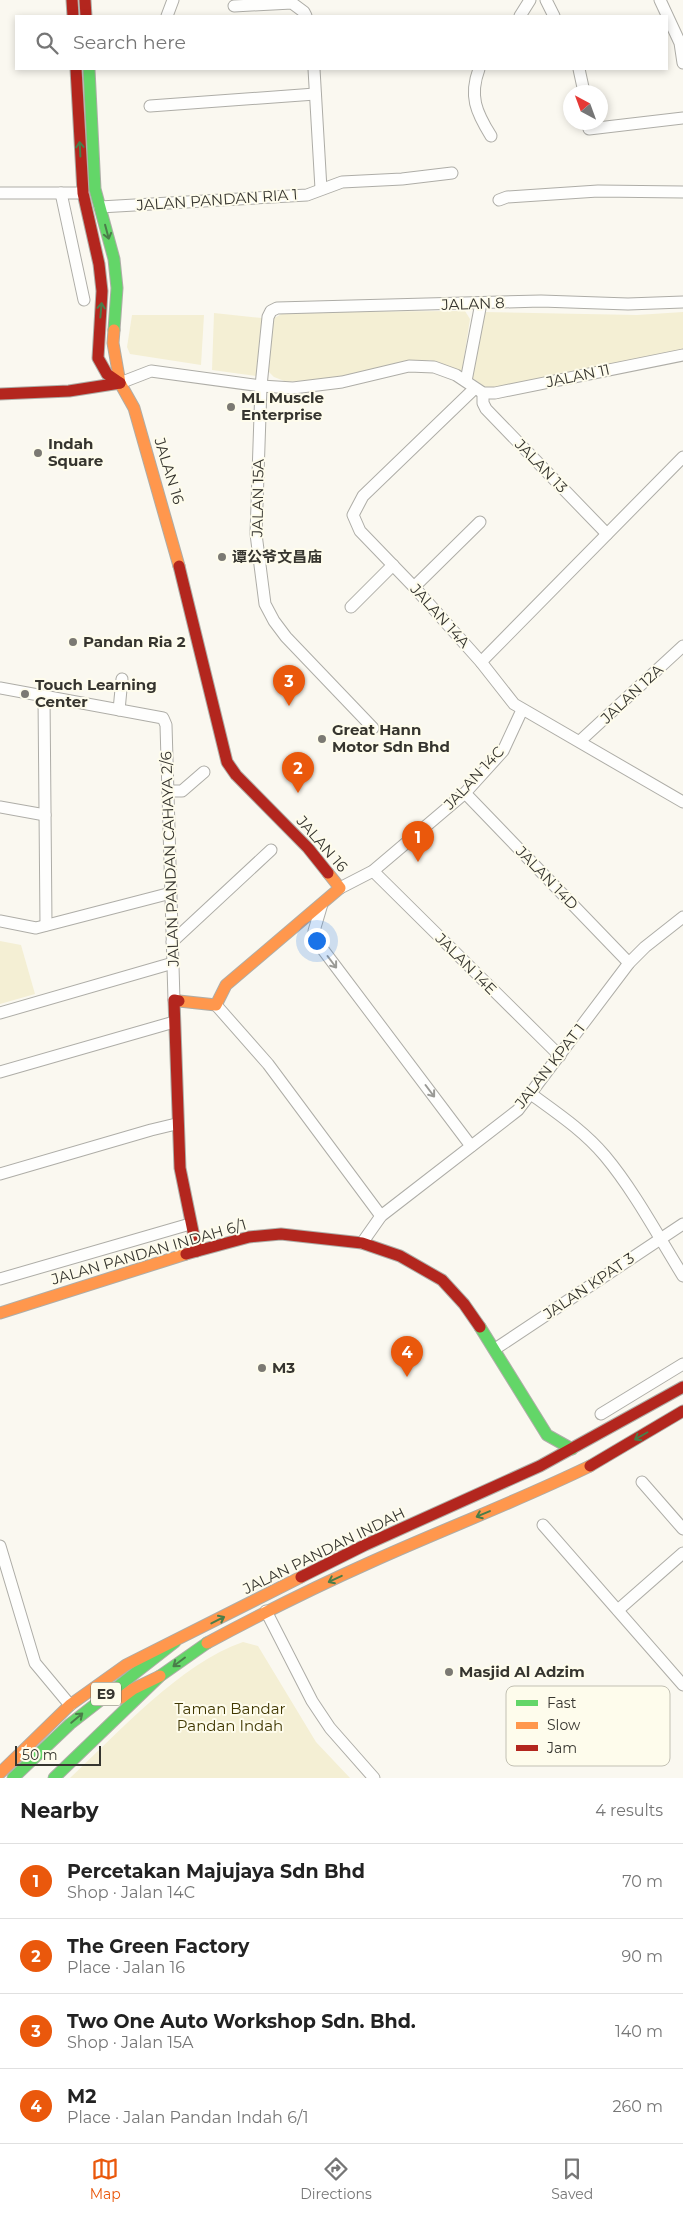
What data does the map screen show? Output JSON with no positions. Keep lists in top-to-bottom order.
{
  "streets": {
    "main road": [
      "JALAN 16",
      "JALAN PANDAN INDAH 6/1",
      "JALAN PANDAN INDAH",
      "E9"
    ],
    "street": [
      "JALAN PANDAN RIA 1",
      "JALAN 8",
      "JALAN 11",
      "JALAN 13",
      "JALAN 15A",
      "JALAN 14A",
      "JALAN 12A",
      "JALAN 14C",
      "JALAN PANDAN CAHAYA 2/6",
      "JALAN 14D",
      "JALAN 14E",
      "JALAN KPAT 1",
      "JALAN KPAT 3"
    ]
  },
  "crossings": [
    ["JALAN 8", "JALAN 15A"],
    ["JALAN 11", "JALAN 13"],
    ["JALAN 11", "JALAN 14A"],
    ["JALAN 13", "JALAN 14A"],
    ["JALAN 16", "JALAN 14C"],
    ["JALAN 14A", "JALAN 12A"],
    ["JALAN 14A", "JALAN 14C"],
    ["JALAN 14C", "JALAN 14D"],
    ["JALAN 14C", "JALAN 14E"],
    ["JALAN 14D", "JALAN KPAT 1"],
    ["JALAN 14E", "JALAN KPAT 1"],
    ["JALAN KPAT 1", "JALAN PANDAN INDAH 6/1"],
    ["JALAN PANDAN INDAH 6/1", "JALAN KPAT 3"],
    ["JALAN PANDAN INDAH 6/1", "JALAN PANDAN INDAH"],
    ["JALAN PANDAN INDAH", "E9"]
  ],
  "parks": ["Taman Bandar Pandan Indah"],
  "places": [
    "ML Muscle Enterprise",
    "Indah Square",
    "谭公爷文昌庙",
    "Pandan Ria 2",
    "Touch Learning Center",
    "Great Hann Motor Sdn Bhd",
    "M3",
    "Masjid Al Adzim"
  ],
  "legend": ["Fast", "Slow", "Jam"],
  "scale_bar": "50 m",
  "north": "top left",
  "page": {
    "search": "Search here",
    "pins": [
      "3",
      "2",
      "1",
      "4"
    ],
    "scale": "50 m",
    "heading": ["Nearby", "4 results"],
    "list": [
      {
        "mark": "1",
        "name": "Percetakan Majujaya Sdn Bhd",
        "note": "Shop · Jalan 14C",
        "value": "70 m"
      },
      {
        "mark": "2",
        "name": "The Green Factory",
        "note": "Place · Jalan 16",
        "value": "90 m"
      },
      {
        "mark": "3",
        "name": "Two One Auto Workshop Sdn. Bhd.",
        "note": "Shop · Jalan 15A",
        "value": "140 m"
      },
      {
        "mark": "4",
        "name": "M2",
        "note": "Place · Jalan Pandan Indah 6/1",
        "value": "260 m"
      }
    ],
    "nav": ["Map", "Directions", "Saved"]
  }
}
